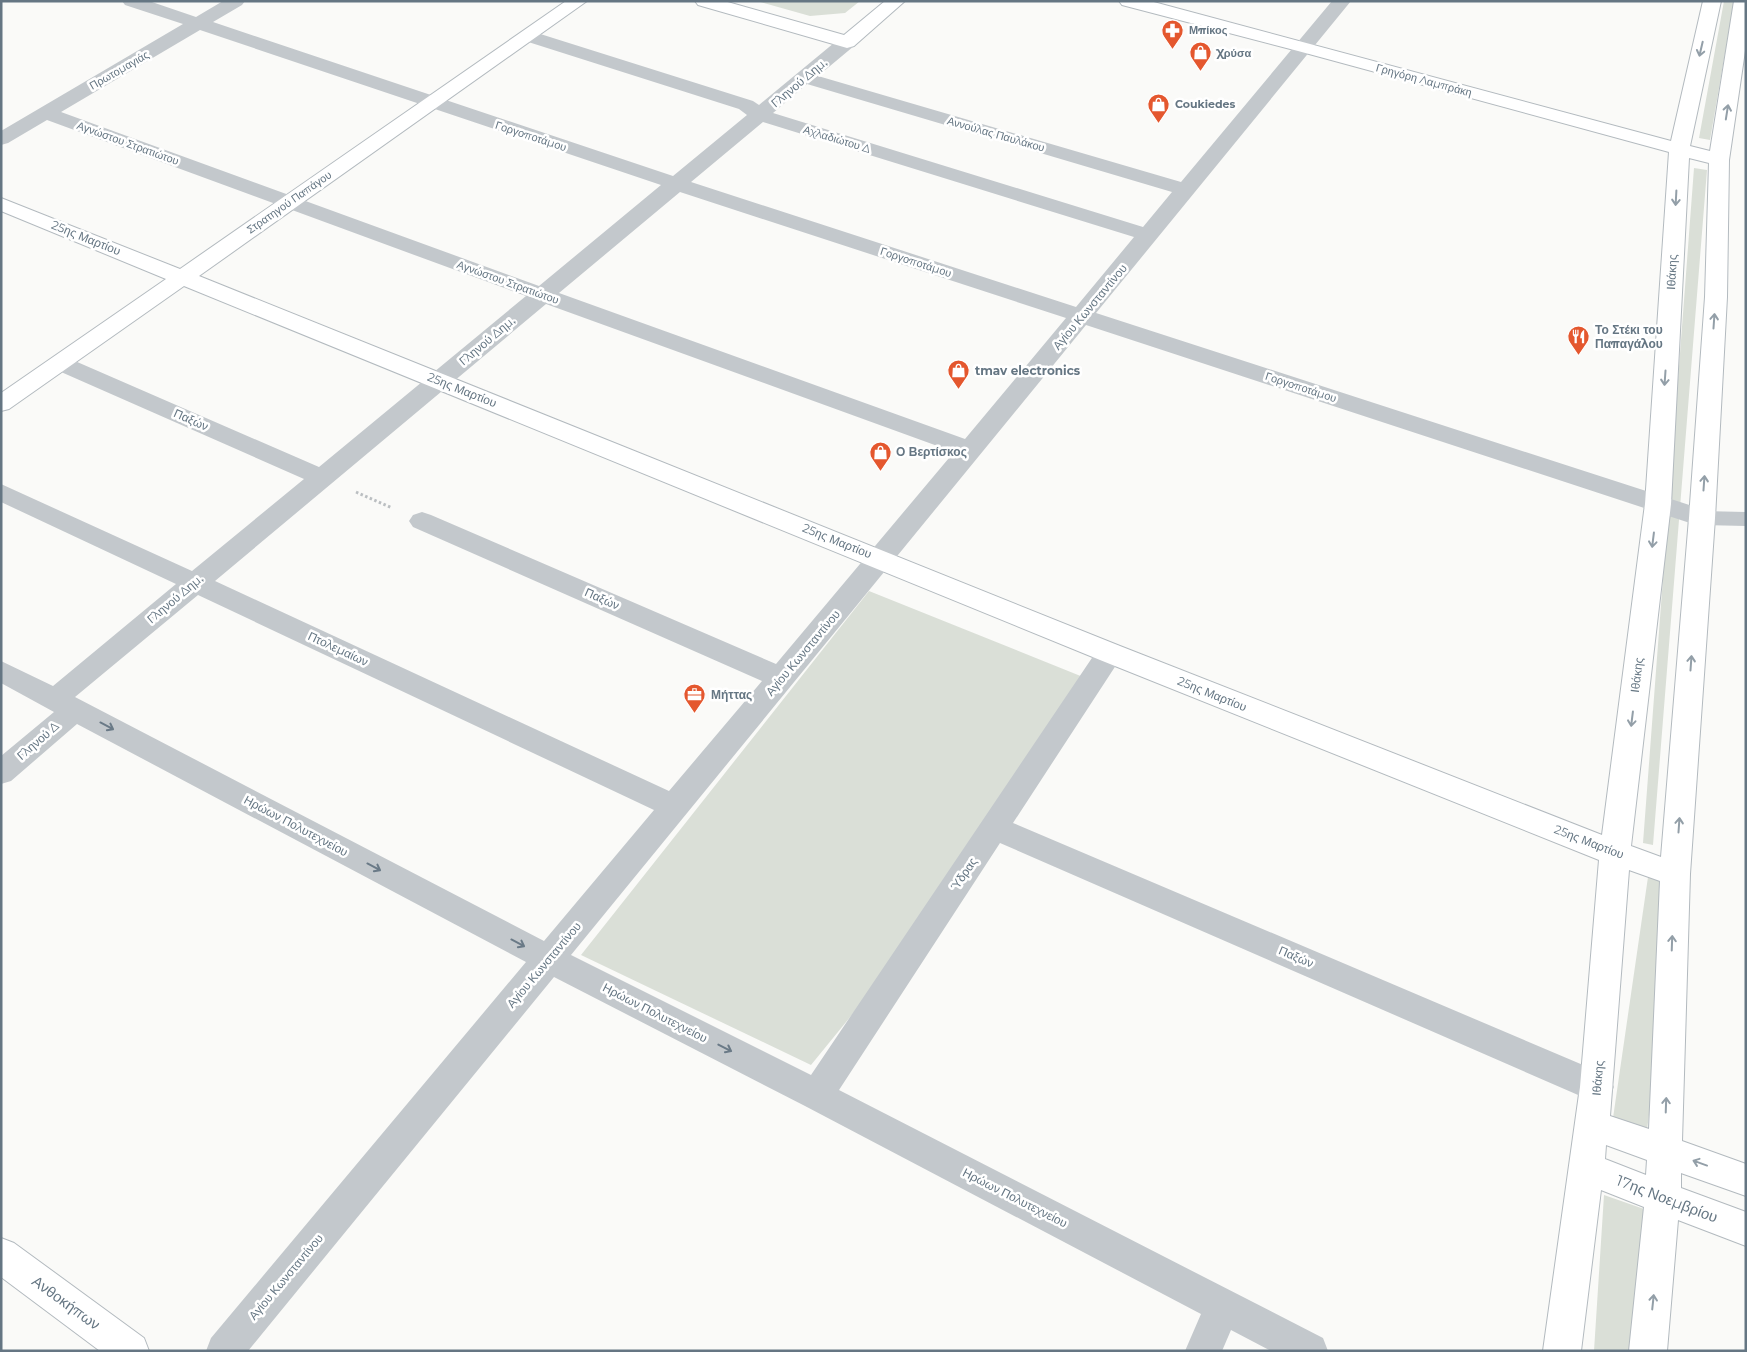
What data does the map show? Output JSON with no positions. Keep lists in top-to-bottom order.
{
  "streets": {
    "street": [
      "Πρωτομαγιάς",
      "Γρηγόρη Λαμπράκη",
      "Γληνού Δημ.",
      "Αννούλας Παυλάκου",
      "Γοργοποτάμου",
      "Αχλαδιώτου Δ",
      "Αγνώστου Στρατιώτου",
      "Στρατηγού Παπάγου",
      "25ης Μαρτίου",
      "Ιθάκης",
      "Αγίου Κωνσταντίνου",
      "Παξών",
      "Πτολεμαίων",
      "Γληνού Δ",
      "Ηρώων Πολυτεχνείου",
      "Ύδρας",
      "17ης Νοεμβρίου",
      "Ανθοκήπων"
    ]
  },
  "crossings": [
    ["Πρωτομαγιάς", "Γοργοποτάμου"],
    ["Πρωτομαγιάς", "Αγνώστου Στρατιώτου"],
    ["Γρηγόρη Λαμπράκη", "Ιθάκης"],
    ["Γρηγόρη Λαμπράκη", "Αγίου Κωνσταντίνου"],
    ["Γληνού Δημ.", "Αννούλας Παυλάκου"],
    ["Γληνού Δημ.", "Γοργοποτάμου"],
    ["Γληνού Δημ.", "Αχλαδιώτου Δ"],
    ["Γληνού Δημ.", "Αγνώστου Στρατιώτου"],
    ["Γληνού Δημ.", "25ης Μαρτίου"],
    ["Γληνού Δημ.", "Παξών"],
    ["Γληνού Δημ.", "Πτολεμαίων"],
    ["Γληνού Δημ.", "Γληνού Δ"],
    ["Γληνού Δημ.", "Ηρώων Πολυτεχνείου"],
    ["Αννούλας Παυλάκου", "Αγίου Κωνσταντίνου"],
    ["Γοργοποτάμου", "Στρατηγού Παπάγου"],
    ["Γοργοποτάμου", "Ιθάκης"],
    ["Γοργοποτάμου", "Αγίου Κωνσταντίνου"],
    ["Αχλαδιώτου Δ", "Στρατηγού Παπάγου"],
    ["Αχλαδιώτου Δ", "Αγίου Κωνσταντίνου"],
    ["Αγνώστου Στρατιώτου", "Στρατηγού Παπάγου"],
    ["Αγνώστου Στρατιώτου", "Αγίου Κωνσταντίνου"],
    ["Στρατηγού Παπάγου", "25ης Μαρτίου"],
    ["Στρατηγού Παπάγου", "Παξών"],
    ["25ης Μαρτίου", "Ιθάκης"],
    ["25ης Μαρτίου", "Αγίου Κωνσταντίνου"],
    ["25ης Μαρτίου", "Ύδρας"],
    ["Ιθάκης", "Παξών"],
    ["Ιθάκης", "17ης Νοεμβρίου"],
    ["Αγίου Κωνσταντίνου", "Παξών"],
    ["Αγίου Κωνσταντίνου", "Πτολεμαίων"],
    ["Αγίου Κωνσταντίνου", "Ηρώων Πολυτεχνείου"],
    ["Παξών", "Ύδρας"],
    ["Γληνού Δ", "Ηρώων Πολυτεχνείου"],
    ["Ηρώων Πολυτεχνείου", "Ύδρας"]
  ],
  "one_way": ["Ηρώων Πολυτεχνείου"],
  "places": {
    "pharmacy": ["Μπίκος"],
    "shop": [
      "Χρύσα",
      "Coukiedes",
      "tmav electronics",
      "Ο Βερτίσκος"
    ],
    "restaurant": ["Το Στέκι του Παπαγάλου"],
    "office": ["Μήττας"]
  }
}
